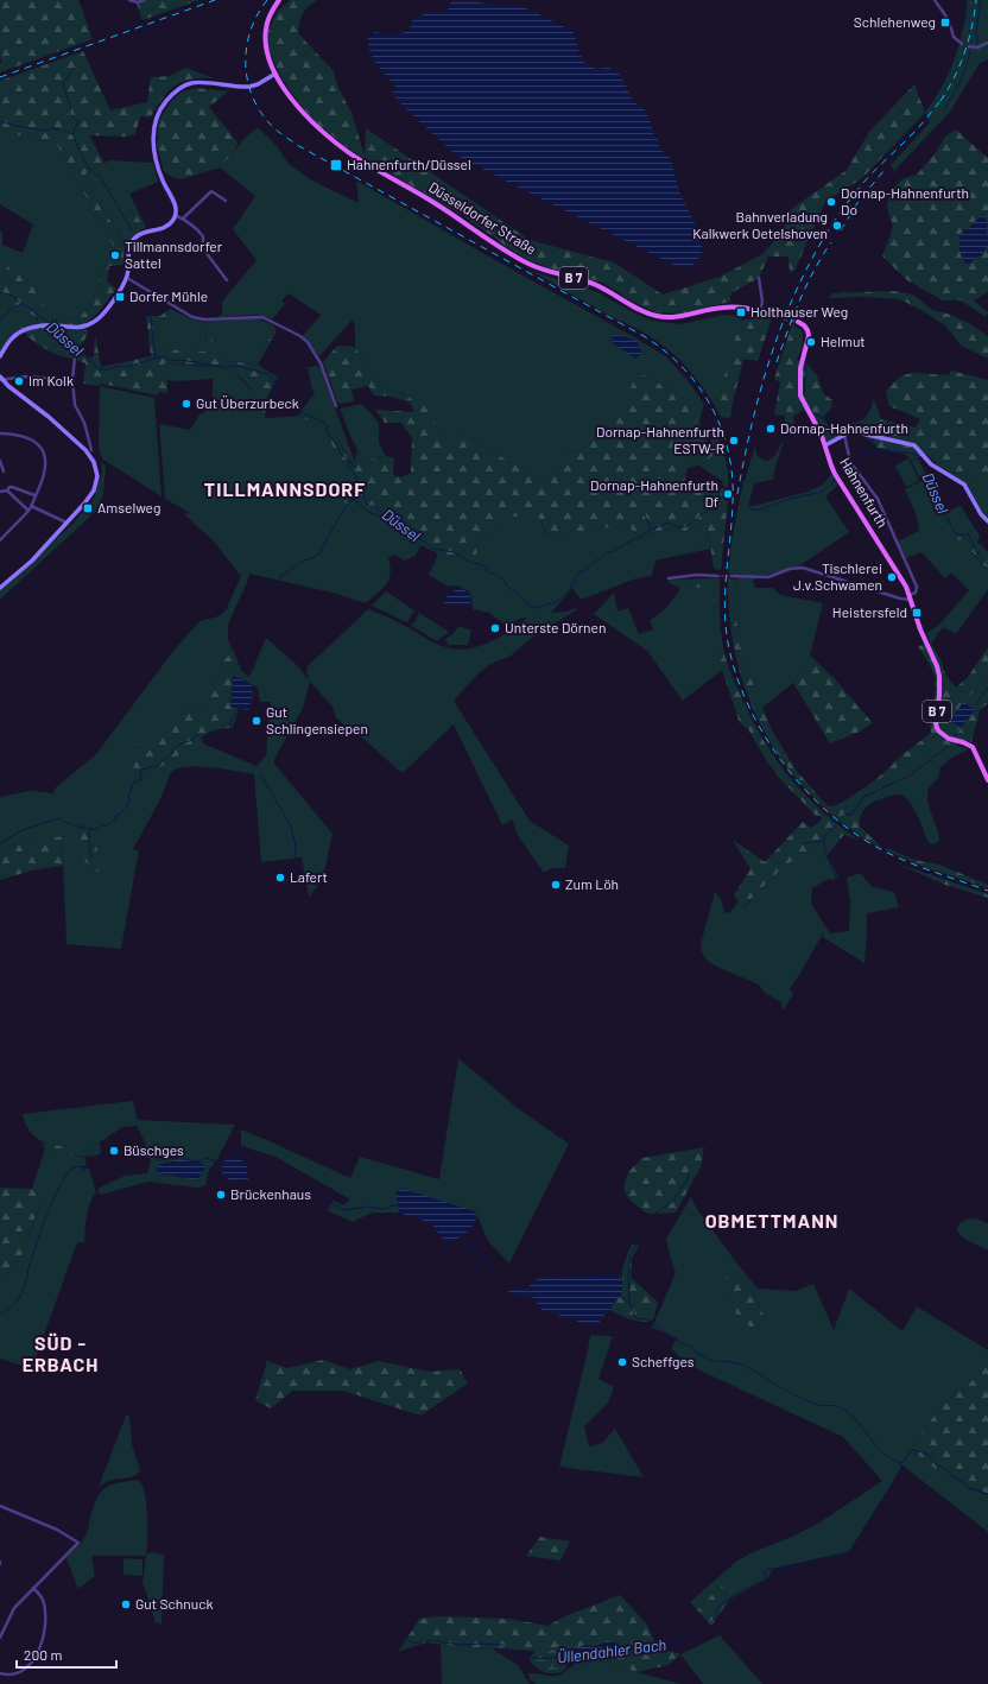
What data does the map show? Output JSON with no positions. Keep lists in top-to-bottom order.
{
  "streets": {
    "main road": ["Düsseldorfer Straße", "B 7", "Hahnenfurth"]
  },
  "crossings": [
    ["B 7", "Hahnenfurth"]
  ],
  "districts": ["TILLMANNSDORF", "OBMETTMANN", "SÜD - ERBACH"],
  "water": ["Düssel", "Üllendahler Bach"],
  "places": {
    "transit": [
      "Schlehenweg",
      "Hahnenfurth/Düssel",
      "Dorfer Mühle",
      "Holthauser Weg",
      "Amselweg",
      "Heistersfeld"
    ],
    "other": [
      "Dornap-Hahnenfurth Do",
      "Bahnverladung Kalkwerk Oetelshoven",
      "Tillmannsdorfer Sattel",
      "Helmut",
      "Im Kolk",
      "Gut Überzurbeck",
      "Dornap-Hahnenfurth",
      "Dornap-Hahnenfurth ESTW-R",
      "Dornap-Hahnenfurth Df",
      "Tischlerei J.v.Schwamen",
      "Unterste Dörnen",
      "Gut Schlingensiepen",
      "Lafert",
      "Zum Löh",
      "Büschges",
      "Brückenhaus",
      "Scheffges",
      "Gut Schnuck"
    ]
  },
  "scale_bar": "200 m"
}
